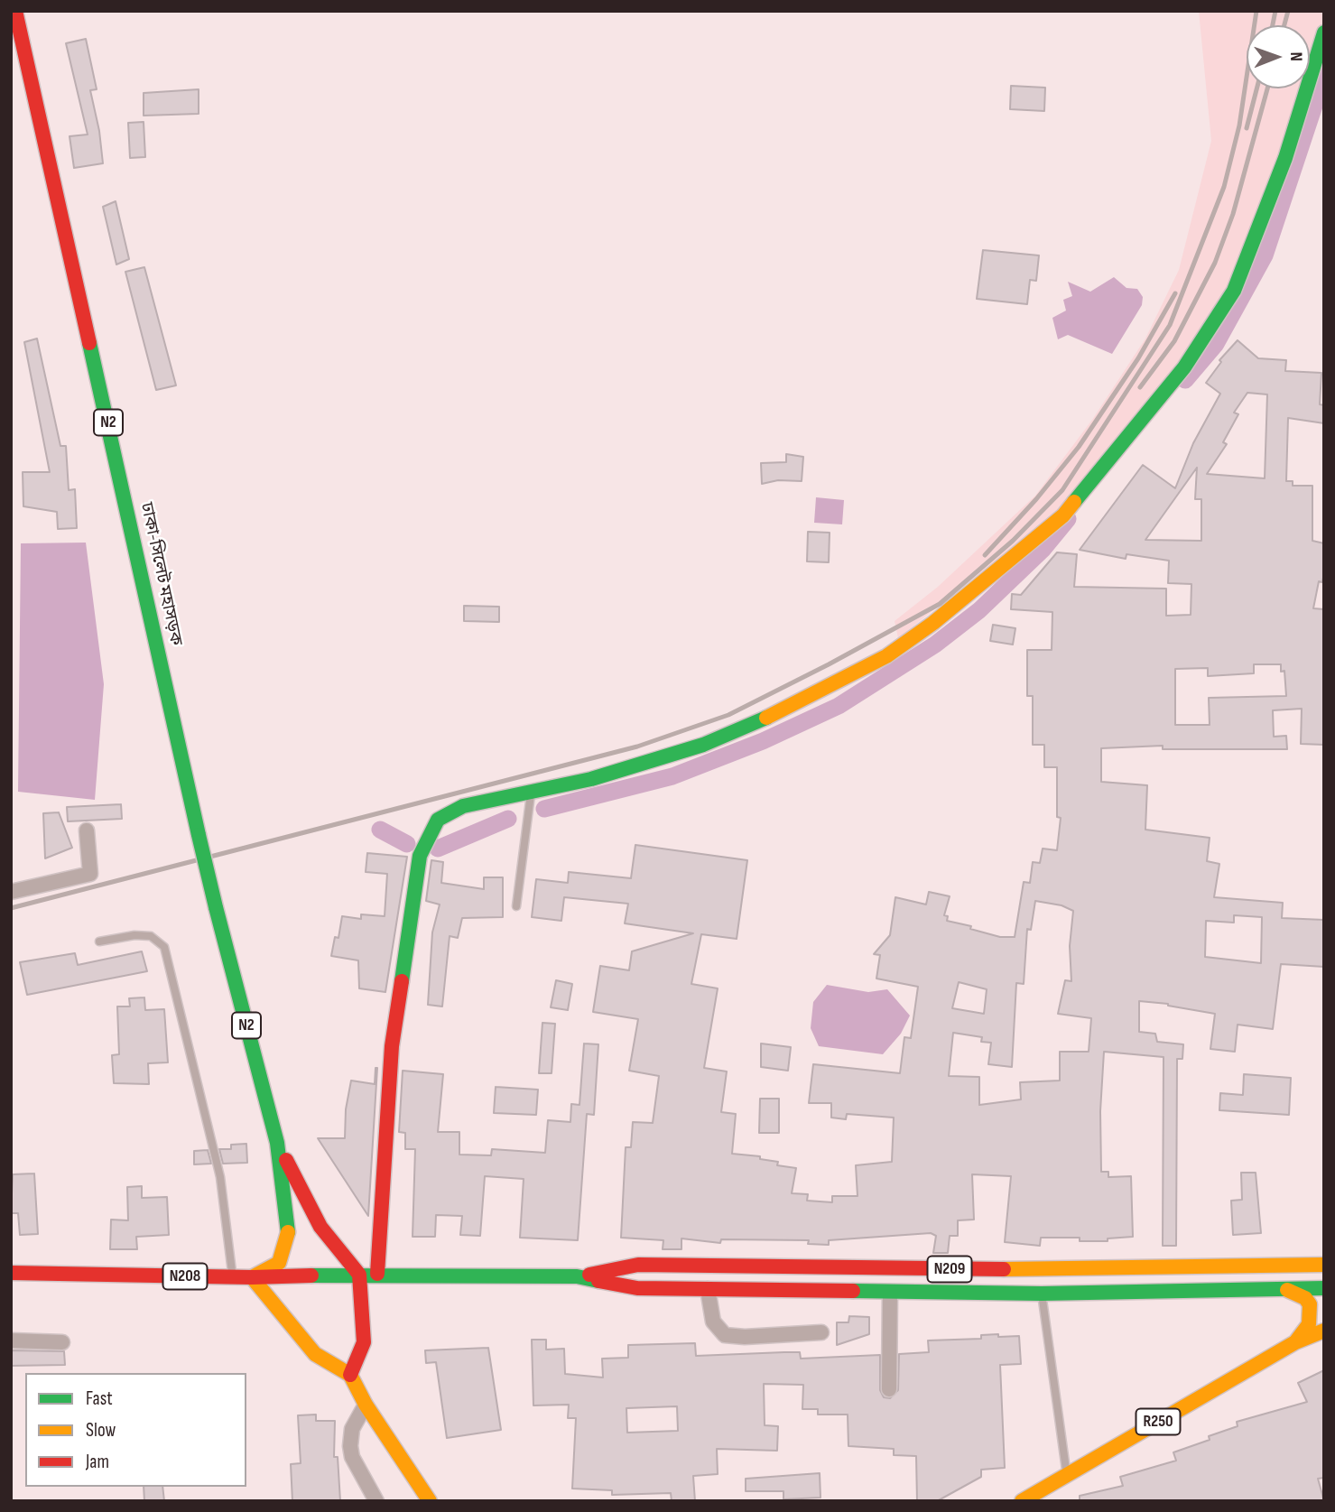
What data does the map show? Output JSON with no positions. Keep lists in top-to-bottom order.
{
  "streets": {
    "main road": [
      "N2",
      "ঢাকা-সিলেট মহাসড়ক",
      "N209",
      "N208",
      "R250"
    ]
  },
  "crossings": [
    ["ঢাকা-সিলেট মহাসড়ক", "N209"],
    ["ঢাকা-সিলেট মহাসড়ক", "N208"],
    ["N209", "N208"]
  ],
  "legend": ["Fast", "Slow", "Jam"],
  "north": "right"
}
